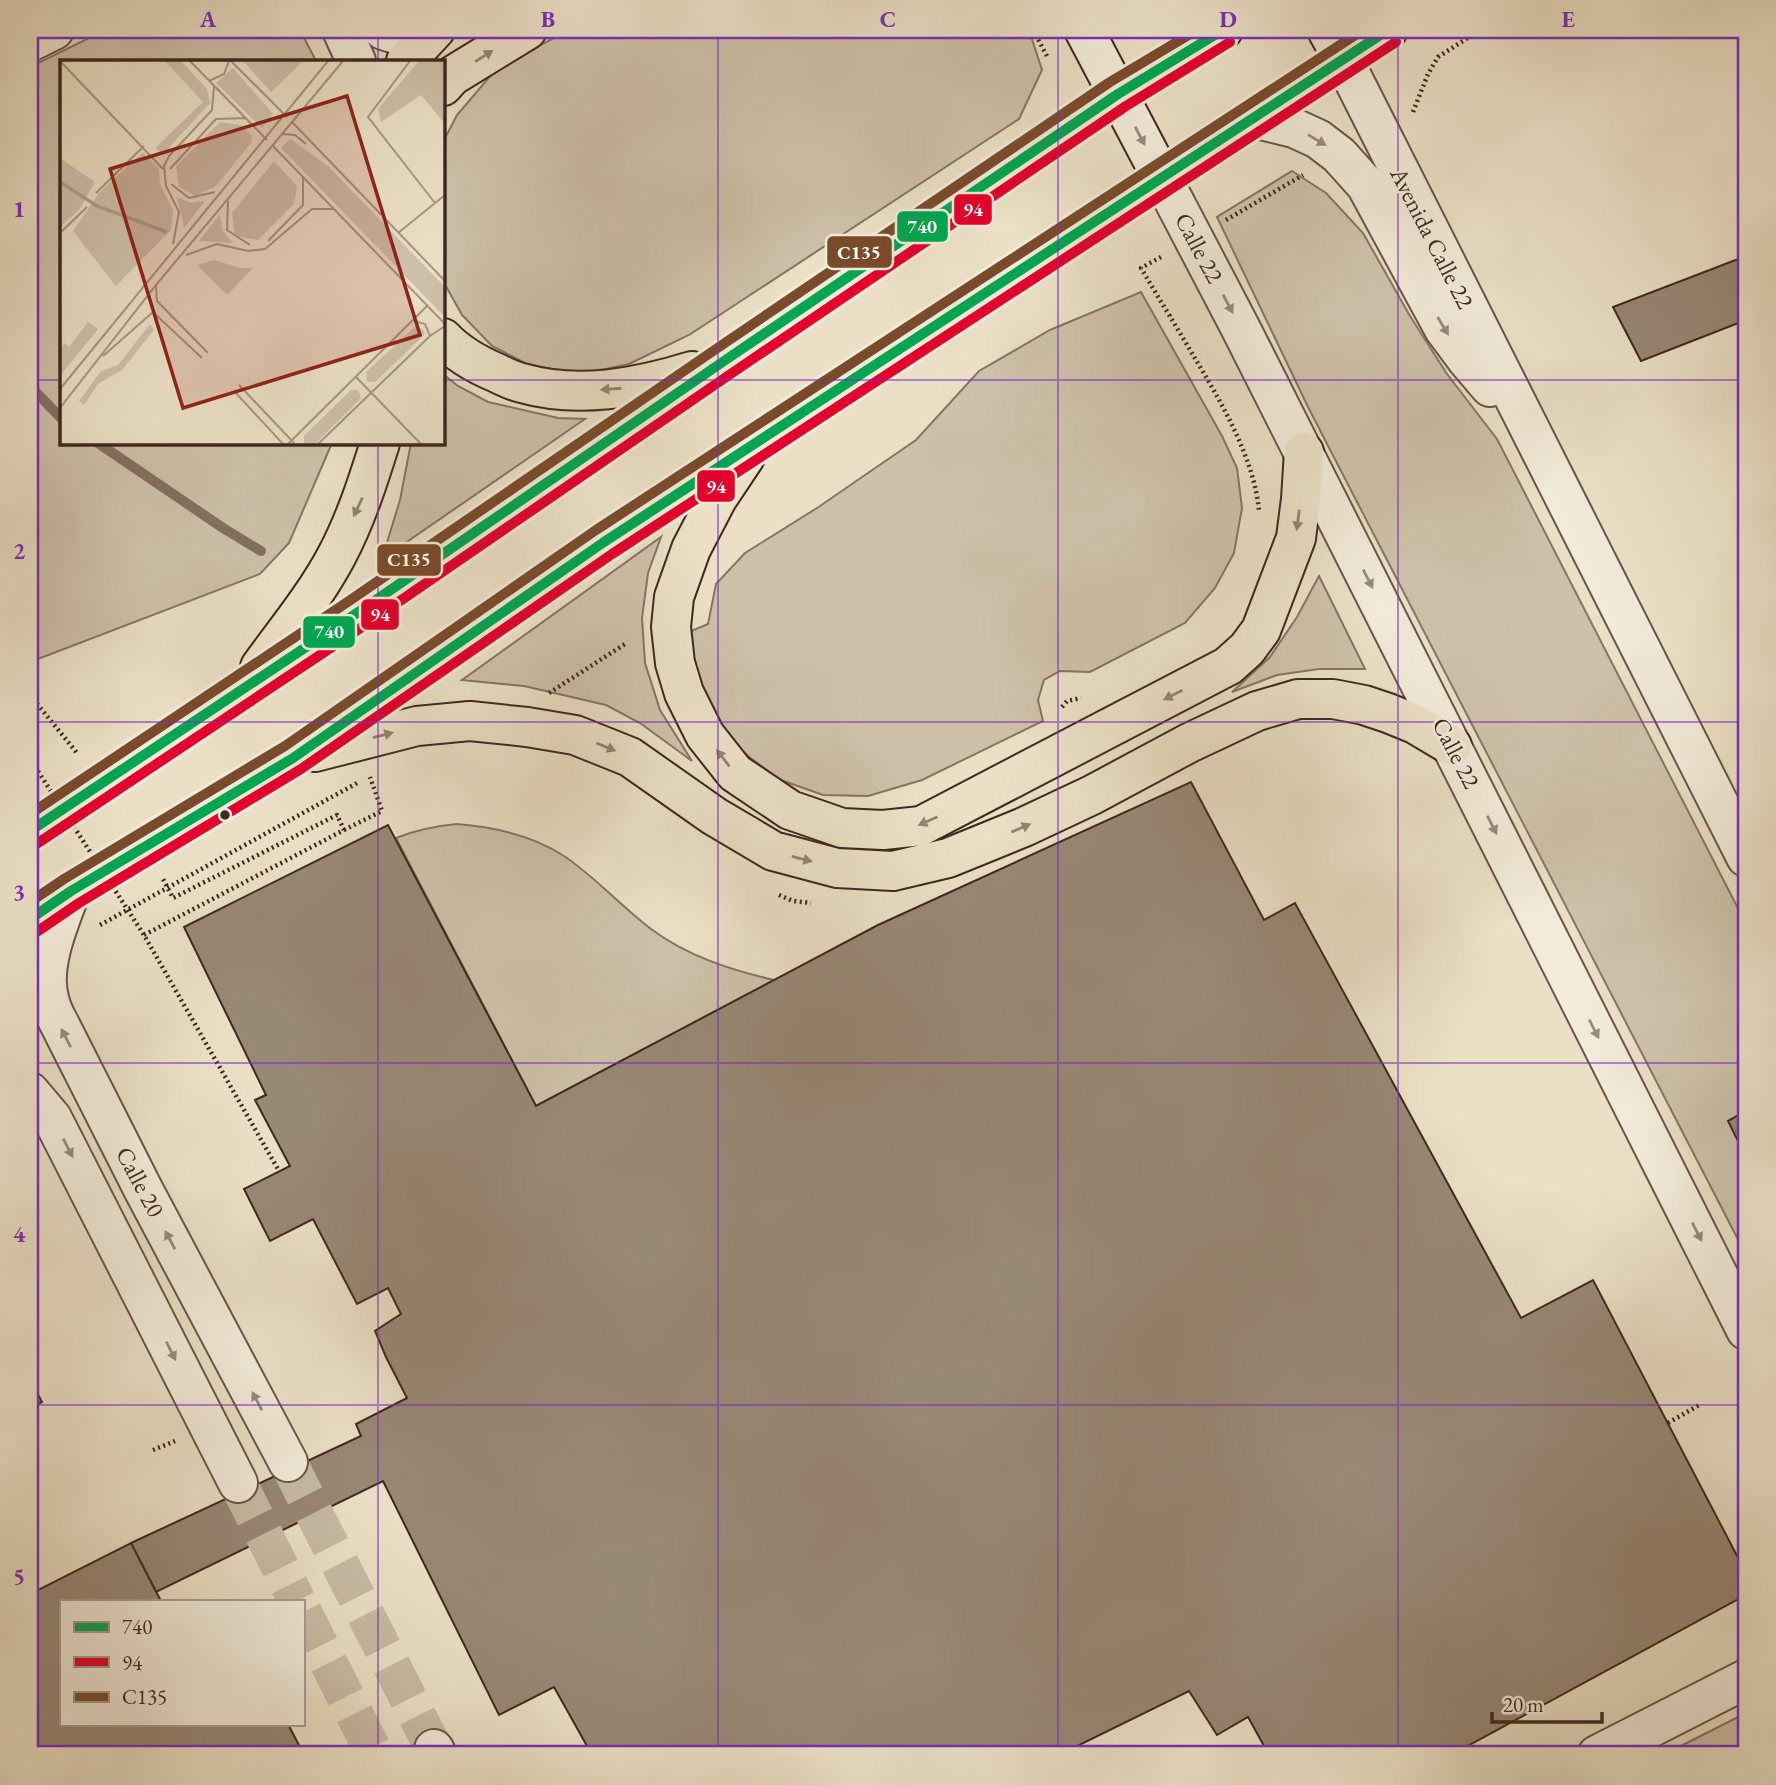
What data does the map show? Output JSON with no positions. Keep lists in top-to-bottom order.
{
  "streets": {
    "street": ["Avenida Calle 22", "Calle 22", "Calle 20"]
  },
  "one_way": ["Calle 22"],
  "lines": ["transit line 740", "transit line C135", "transit line 94"],
  "legend": ["740", "94", "C135"],
  "scale_bar": "20 m",
  "grid": {
    "columns": [
      "A",
      "B",
      "C",
      "D",
      "E"
    ],
    "rows": [
      "1",
      "2",
      "3",
      "4",
      "5"
    ]
  }
}
